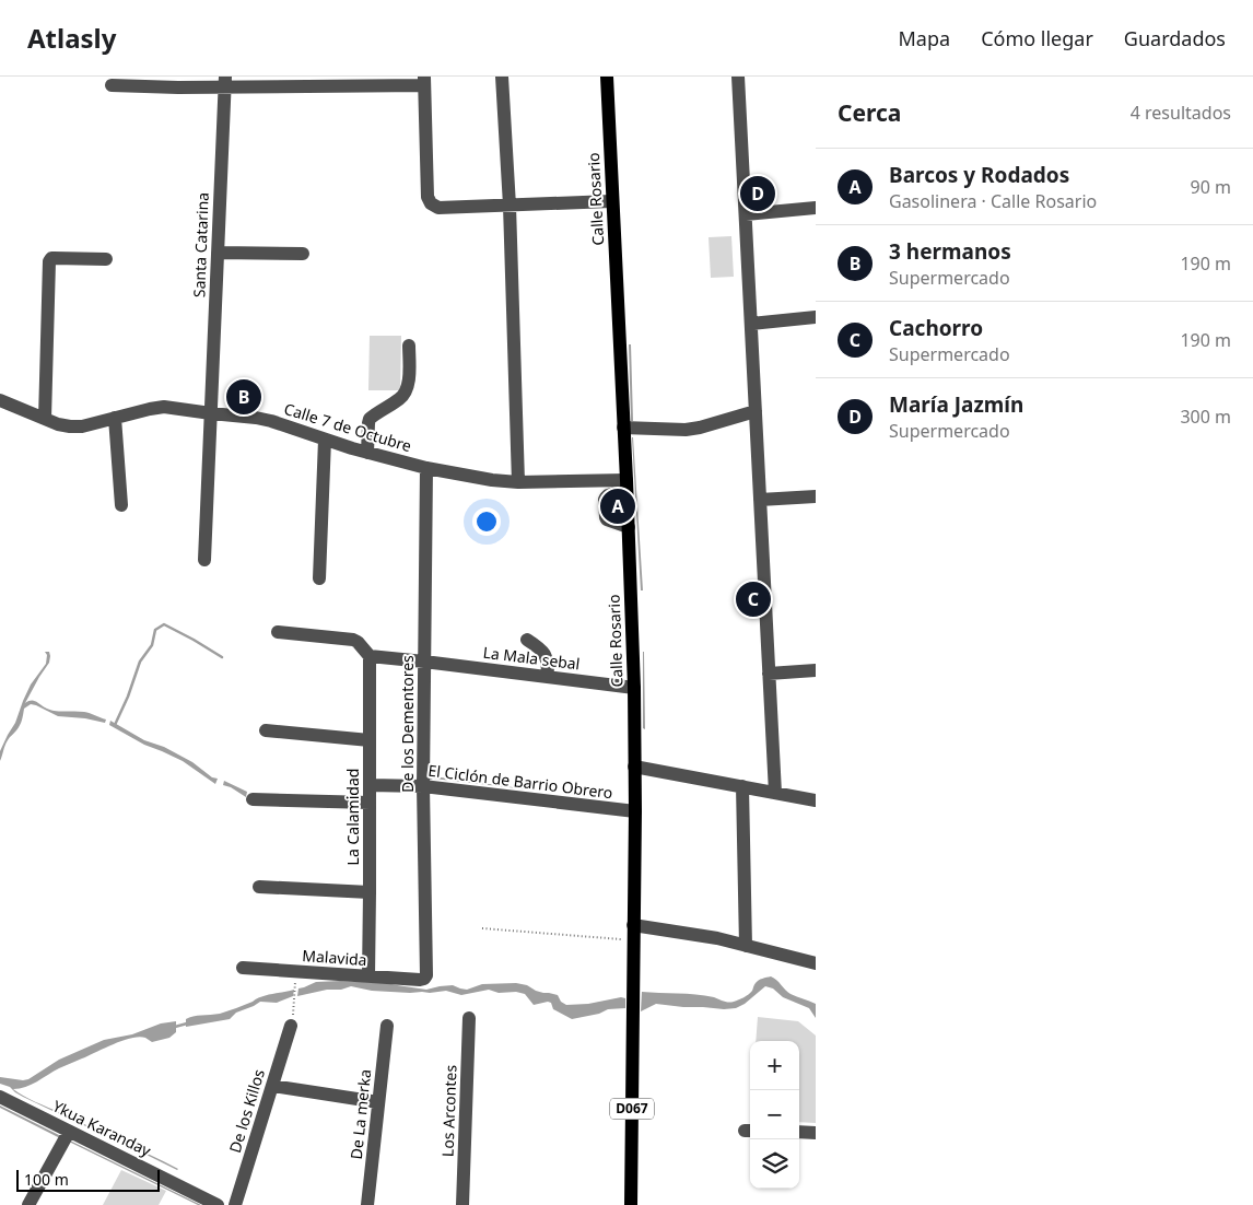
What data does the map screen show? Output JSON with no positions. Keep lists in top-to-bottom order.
{
  "streets": {
    "main road": ["Calle Rosario", "D067"],
    "street": [
      "Santa Catarina",
      "Calle 7 de Octubre",
      "La Mala sebal",
      "De los Dementores",
      "El Ciclón de Barrio Obrero",
      "La Calamidad",
      "Malavida",
      "De los Killos",
      "Los Arcontes",
      "De La merka",
      "Ykua Karanday"
    ]
  },
  "crossings": [
    ["Calle Rosario", "Calle 7 de Octubre"],
    ["Calle Rosario", "La Mala sebal"],
    ["Calle Rosario", "El Ciclón de Barrio Obrero"],
    ["Santa Catarina", "Calle 7 de Octubre"],
    ["Calle 7 de Octubre", "De los Dementores"],
    ["La Mala sebal", "De los Dementores"],
    ["La Mala sebal", "La Calamidad"],
    ["De los Dementores", "El Ciclón de Barrio Obrero"],
    ["De los Dementores", "Malavida"],
    ["El Ciclón de Barrio Obrero", "La Calamidad"],
    ["La Calamidad", "Malavida"]
  ],
  "scale_bar": "100 m",
  "page": {
    "header": "Atlasly",
    "nav": ["Mapa", "Cómo llegar", "Guardados"],
    "heading": ["Cerca", "4 resultados"],
    "list": [
      {
        "mark": "A",
        "name": "Barcos y Rodados",
        "note": "Gasolinera · Calle Rosario",
        "value": "90 m"
      },
      {
        "mark": "B",
        "name": "3 hermanos",
        "note": "Supermercado",
        "value": "190 m"
      },
      {
        "mark": "C",
        "name": "Cachorro",
        "note": "Supermercado",
        "value": "190 m"
      },
      {
        "mark": "D",
        "name": "María Jazmín",
        "note": "Supermercado",
        "value": "300 m"
      }
    ],
    "pins": [
      "D",
      "B",
      "A",
      "C"
    ],
    "map_buttons": ["+", "−"],
    "scale": "100 m"
  }
}
